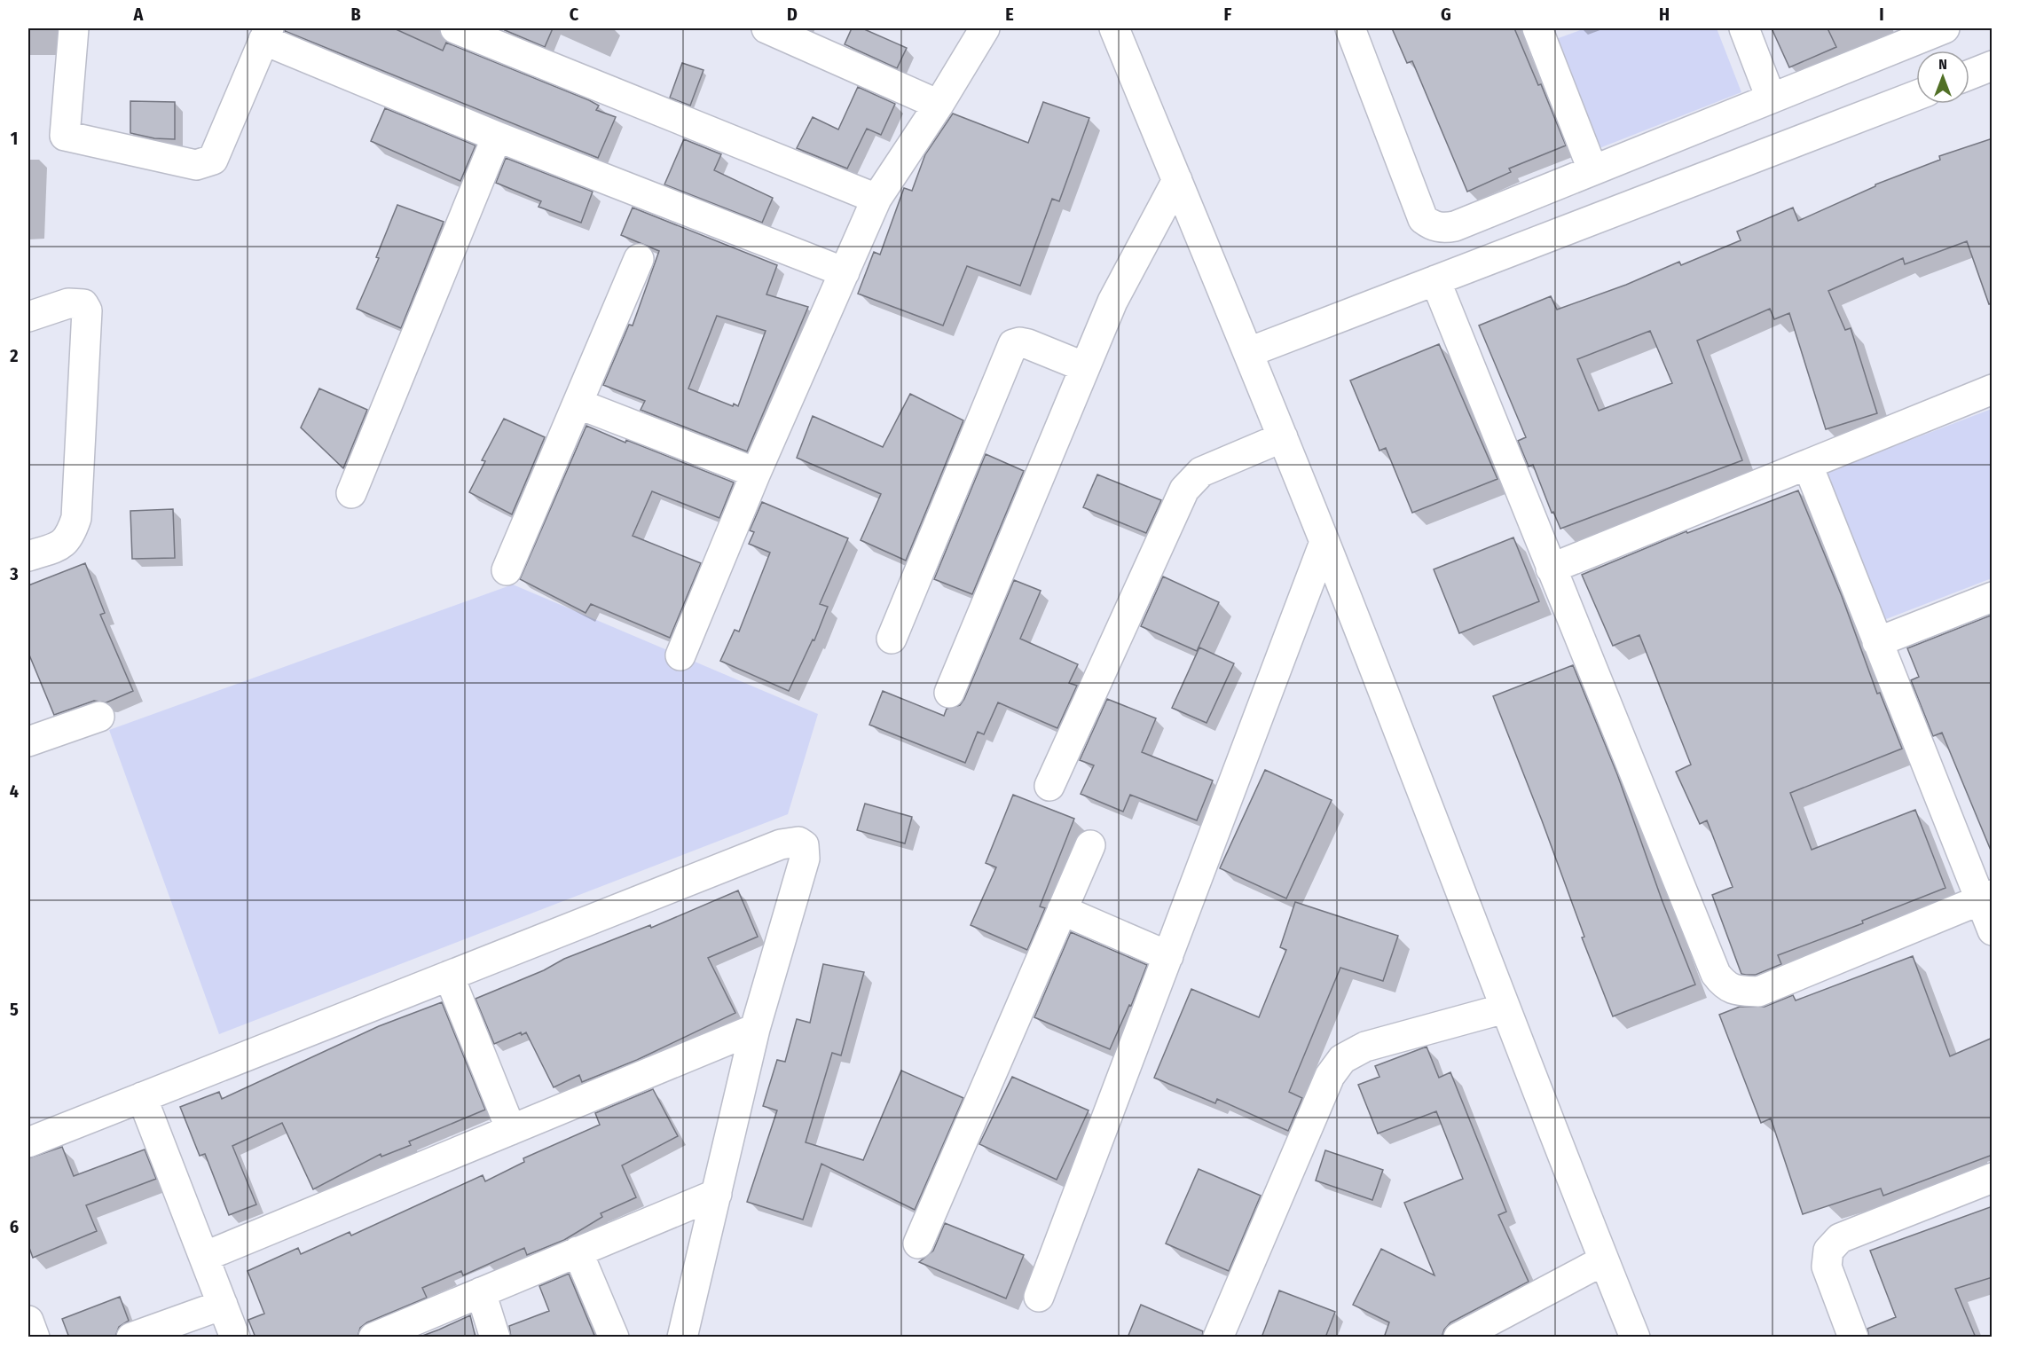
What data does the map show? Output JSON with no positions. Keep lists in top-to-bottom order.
{
  "north": "top",
  "grid": {
    "columns": [
      "A",
      "B",
      "C",
      "D",
      "E",
      "F",
      "G",
      "H",
      "I"
    ],
    "rows": [
      "1",
      "2",
      "3",
      "4",
      "5",
      "6"
    ]
  }
}
